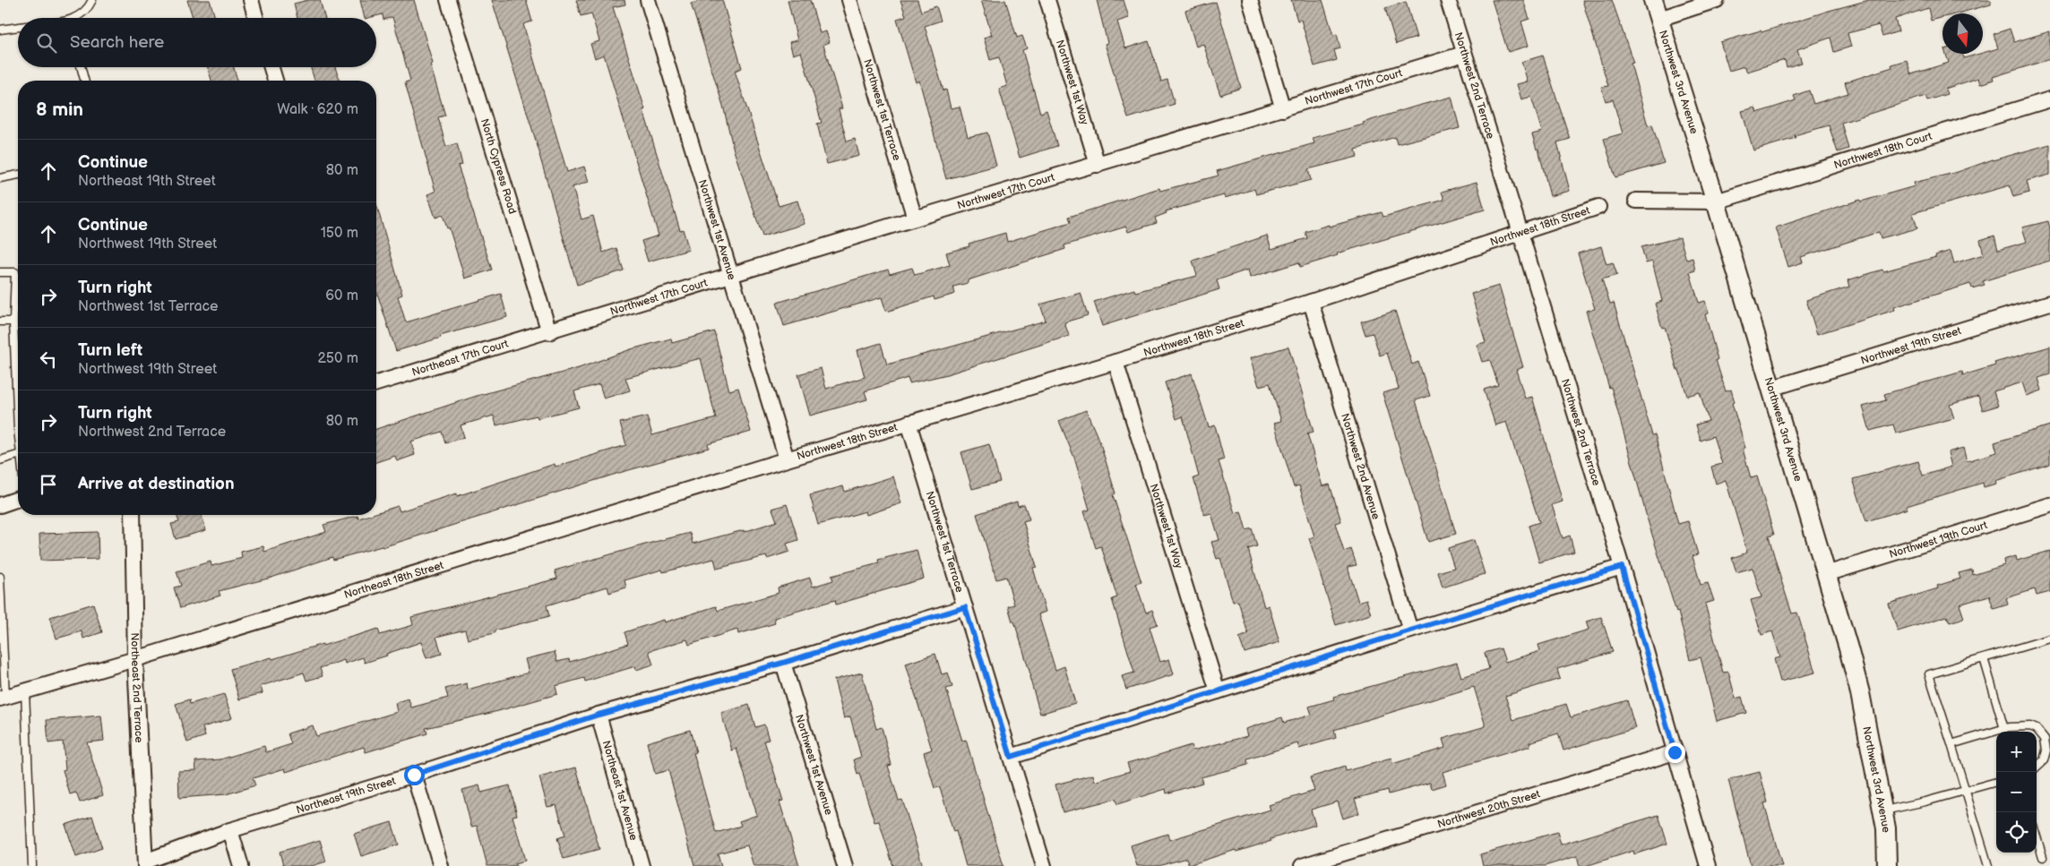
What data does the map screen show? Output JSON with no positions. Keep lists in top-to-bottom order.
{
  "streets": {
    "street": [
      "Northwest 1st Way",
      "Northwest 3rd Avenue",
      "Northwest 2nd Terrace",
      "Northwest 17th Court",
      "Northwest 1st Terrace",
      "Northwest 18th Court",
      "North Cypress Road",
      "Northwest 18th Street",
      "Northwest 1st Avenue",
      "Northwest 19th Street",
      "Northeast 17th Court",
      "Northwest 2nd Avenue",
      "Northwest 19th Court",
      "Northeast 18th Street",
      "Northeast 2nd Terrace",
      "Northeast 1st Avenue",
      "Northeast 19th Street",
      "Northwest 20th Street"
    ]
  },
  "crossings": [
    ["Northwest 1st Way", "Northwest 17th Court"],
    ["Northwest 1st Way", "Northwest 18th Street"],
    ["Northwest 3rd Avenue", "Northwest 18th Court"],
    ["Northwest 3rd Avenue", "Northwest 19th Street"],
    ["Northwest 3rd Avenue", "Northwest 19th Court"],
    ["Northwest 2nd Terrace", "Northwest 17th Court"],
    ["Northwest 2nd Terrace", "Northwest 18th Street"],
    ["Northwest 2nd Terrace", "Northwest 20th Street"],
    ["Northwest 17th Court", "Northwest 1st Terrace"],
    ["Northwest 17th Court", "North Cypress Road"],
    ["Northwest 17th Court", "Northwest 1st Avenue"],
    ["Northwest 17th Court", "Northeast 17th Court"],
    ["Northwest 1st Terrace", "Northwest 18th Street"],
    ["North Cypress Road", "Northeast 17th Court"],
    ["Northwest 18th Street", "Northwest 1st Avenue"],
    ["Northwest 18th Street", "Northwest 2nd Avenue"],
    ["Northwest 18th Street", "Northeast 18th Street"],
    ["Northwest 1st Avenue", "Northeast 18th Street"],
    ["Northeast 18th Street", "Northeast 2nd Terrace"],
    ["Northeast 2nd Terrace", "Northeast 19th Street"],
    ["Northeast 1st Avenue", "Northeast 19th Street"]
  ],
  "north": "bottom",
  "page": {
    "search": "Search here",
    "heading": ["8 min", "Walk · 620 m"],
    "list": [
      ["Continue", "Northeast 19th Street", "80 m"],
      ["Continue", "Northwest 19th Street", "150 m"],
      ["Turn right", "Northwest 1st Terrace", "60 m"],
      ["Turn left", "Northwest 19th Street", "250 m"],
      ["Turn right", "Northwest 2nd Terrace", "80 m"],
      "Arrive at destination"
    ],
    "map_buttons": ["+", "−"]
  }
}
